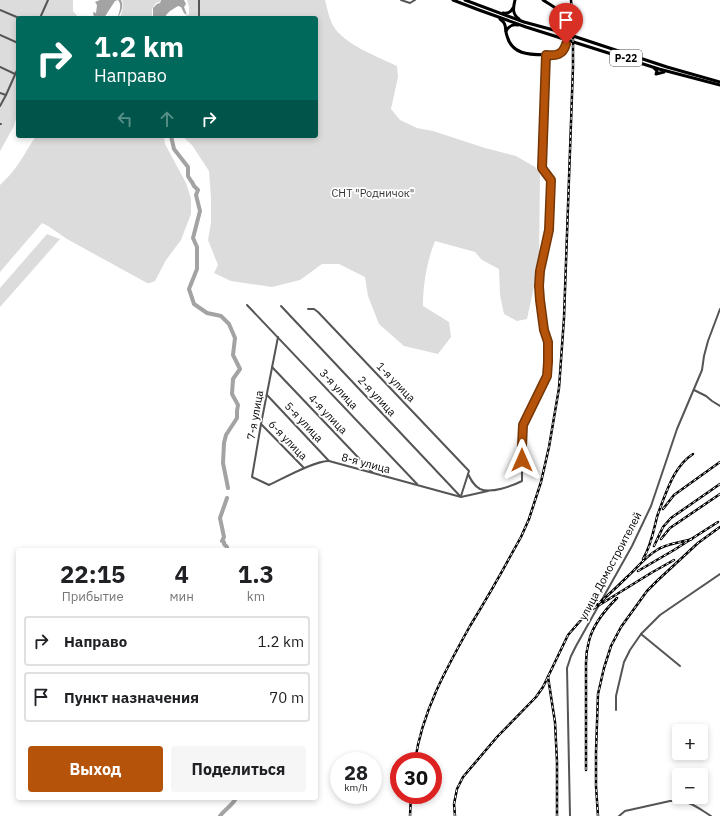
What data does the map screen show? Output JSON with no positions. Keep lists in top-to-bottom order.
{
  "streets": {
    "highway": ["Р-22"],
    "street": [
      "1-я улица",
      "3-я улица",
      "2-я улица",
      "4-я улица",
      "7-я улица",
      "5-я улица",
      "6-я улица",
      "8-я улица",
      "улица Домостроителей"
    ]
  },
  "crossings": [
    ["3-я улица", "7-я улица"],
    ["3-я улица", "8-я улица"],
    ["2-я улица", "8-я улица"],
    ["4-я улица", "7-я улица"],
    ["4-я улица", "8-я улица"],
    ["7-я улица", "5-я улица"],
    ["7-я улица", "6-я улица"],
    ["7-я улица", "8-я улица"],
    ["5-я улица", "8-я улица"],
    ["6-я улица", "8-я улица"]
  ],
  "parks": ["СНТ \"Родничок\""],
  "page": {
    "turn": ["1.2 km", "Направо"],
    "eta": [
      "22:15",
      "Прибытие",
      "4",
      "мин",
      "1.3",
      "km"
    ],
    "list": [
      {
        "name": "Направо",
        "value": "1.2 km"
      },
      {
        "name": "Пункт назначения",
        "value": "70 m"
      }
    ],
    "map_buttons": ["+", "−"],
    "buttons": ["Выход", "Поделиться"],
    "speed": "28 km/h",
    "limit": "30"
  }
}
